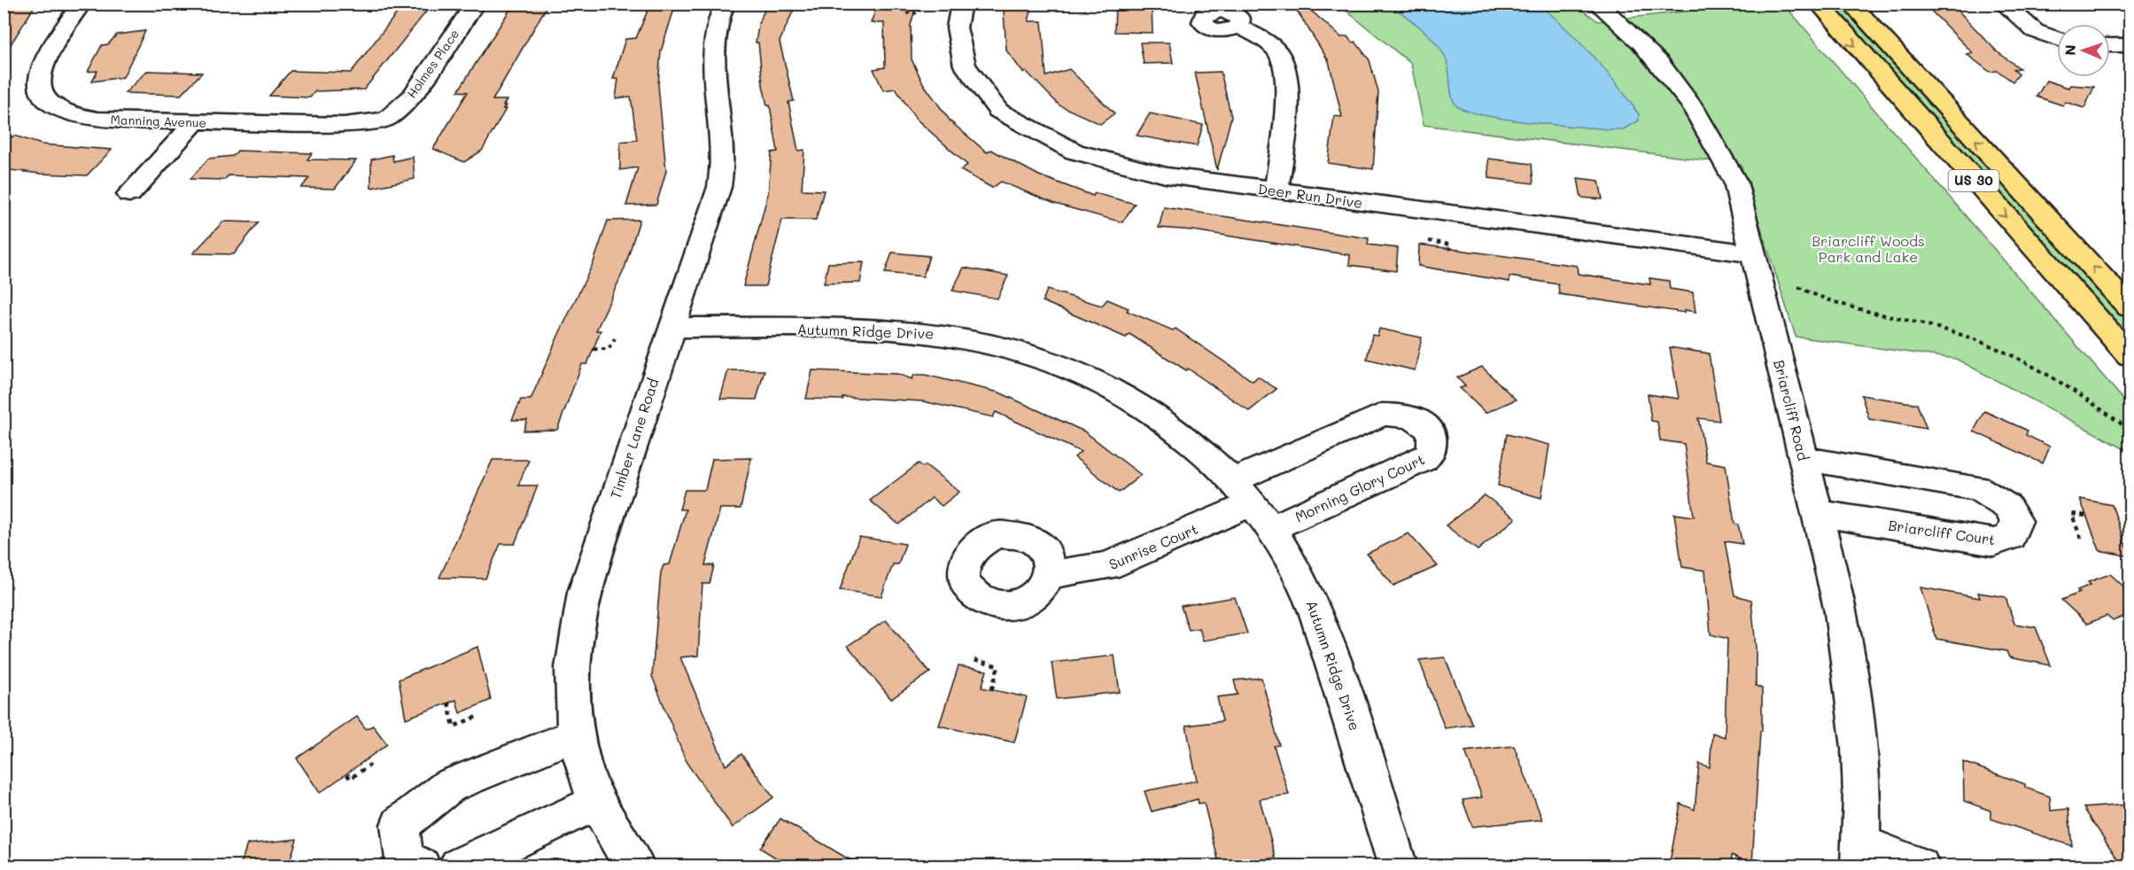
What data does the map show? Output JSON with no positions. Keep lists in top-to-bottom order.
{
  "streets": {
    "main road": ["US 30"],
    "street": [
      "Holmes Place",
      "Manning Avenue",
      "Deer Run Drive",
      "Autumn Ridge Drive",
      "Briarcliff Road",
      "Timber Lane Road",
      "Morning Glory Court",
      "Briarcliff Court",
      "Sunrise Court"
    ]
  },
  "crossings": [
    ["Holmes Place", "Manning Avenue"],
    ["Deer Run Drive", "Briarcliff Road"],
    ["Autumn Ridge Drive", "Timber Lane Road"],
    ["Autumn Ridge Drive", "Morning Glory Court"],
    ["Autumn Ridge Drive", "Sunrise Court"],
    ["Briarcliff Road", "Briarcliff Court"],
    ["Morning Glory Court", "Sunrise Court"]
  ],
  "parks": ["Briarcliff Woods Park and Lake"],
  "north": "left"
}
